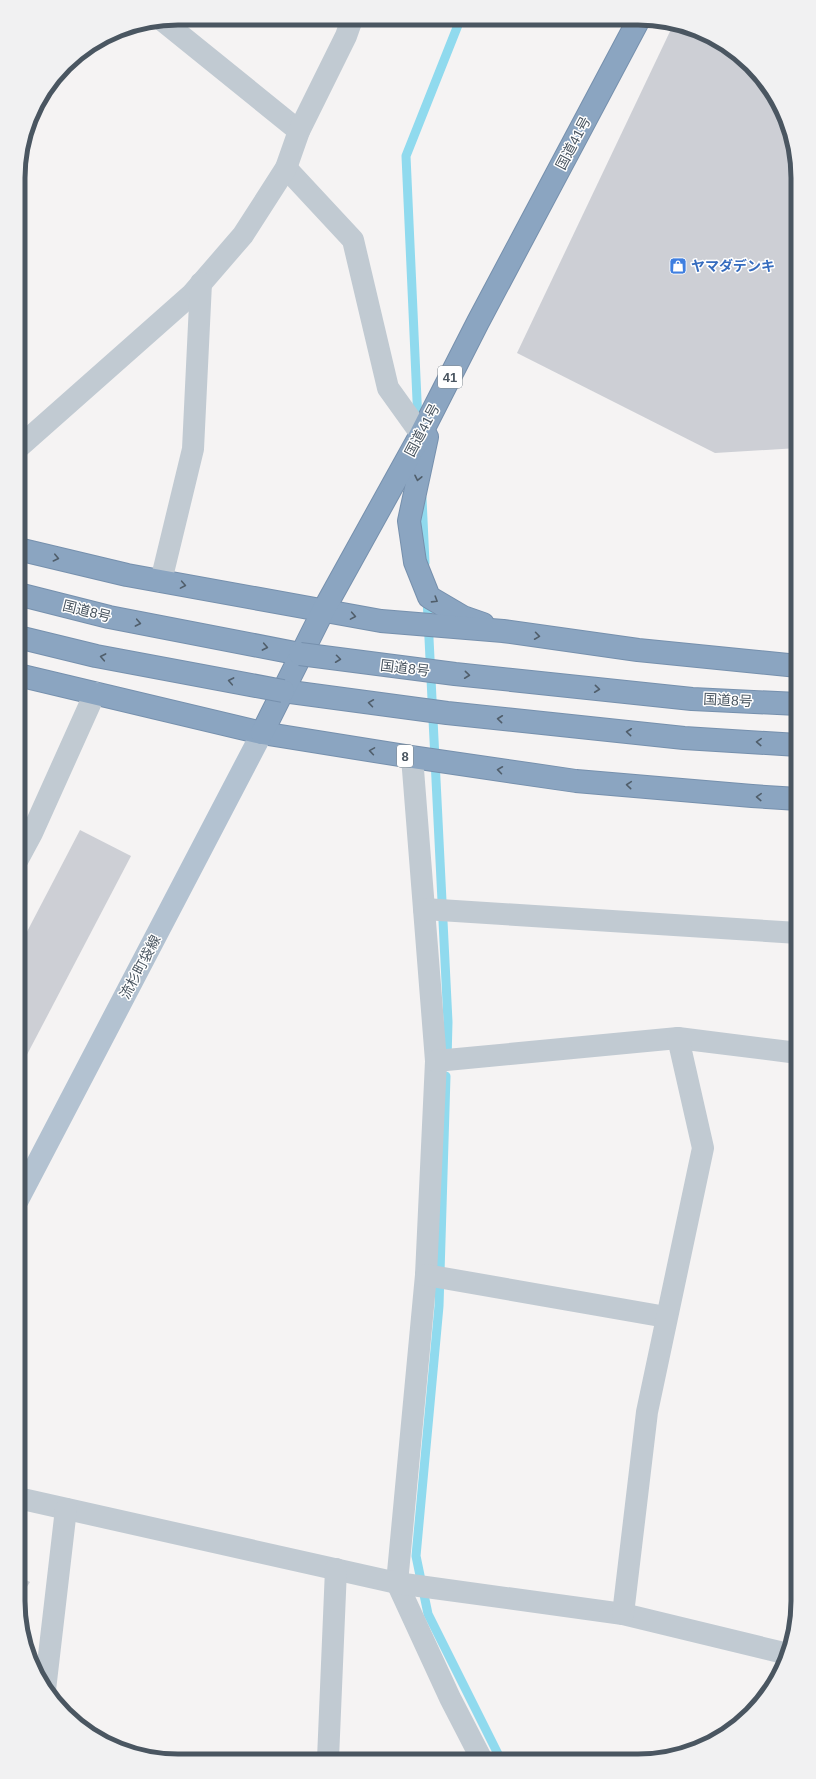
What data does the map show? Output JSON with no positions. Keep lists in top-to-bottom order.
{
  "streets": {
    "highway": [
      "国道41号",
      "41",
      "国道8号",
      "8"
    ],
    "main road": ["流杉町袋線"]
  },
  "crossings": [
    ["国道41号", "8"],
    ["国道41号", "流杉町袋線"],
    ["8", "流杉町袋線"]
  ],
  "places": {
    "shop": ["ヤマダデンキ"]
  }
}
